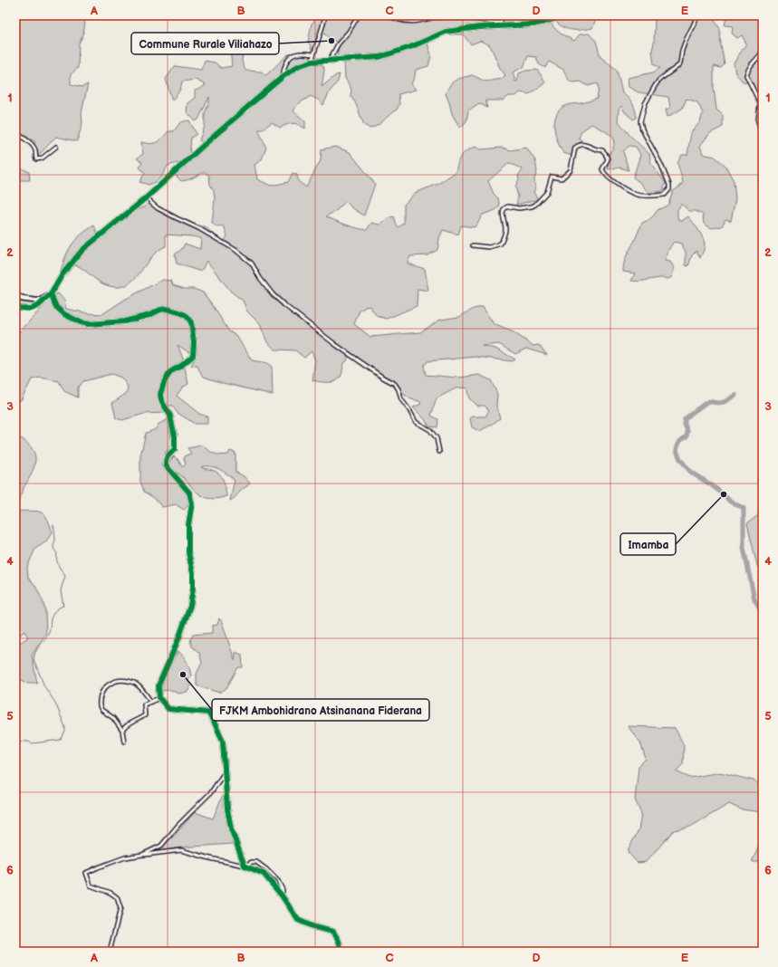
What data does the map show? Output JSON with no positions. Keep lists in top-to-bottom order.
{
  "places": ["Commune Rurale Viliahazo", "Imamba", "FJKM Ambohidrano Atsinanana Fiderana"],
  "grid": {
    "columns": [
      "A",
      "B",
      "C",
      "D",
      "E"
    ],
    "rows": [
      "1",
      "2",
      "3",
      "4",
      "5",
      "6"
    ]
  }
}
